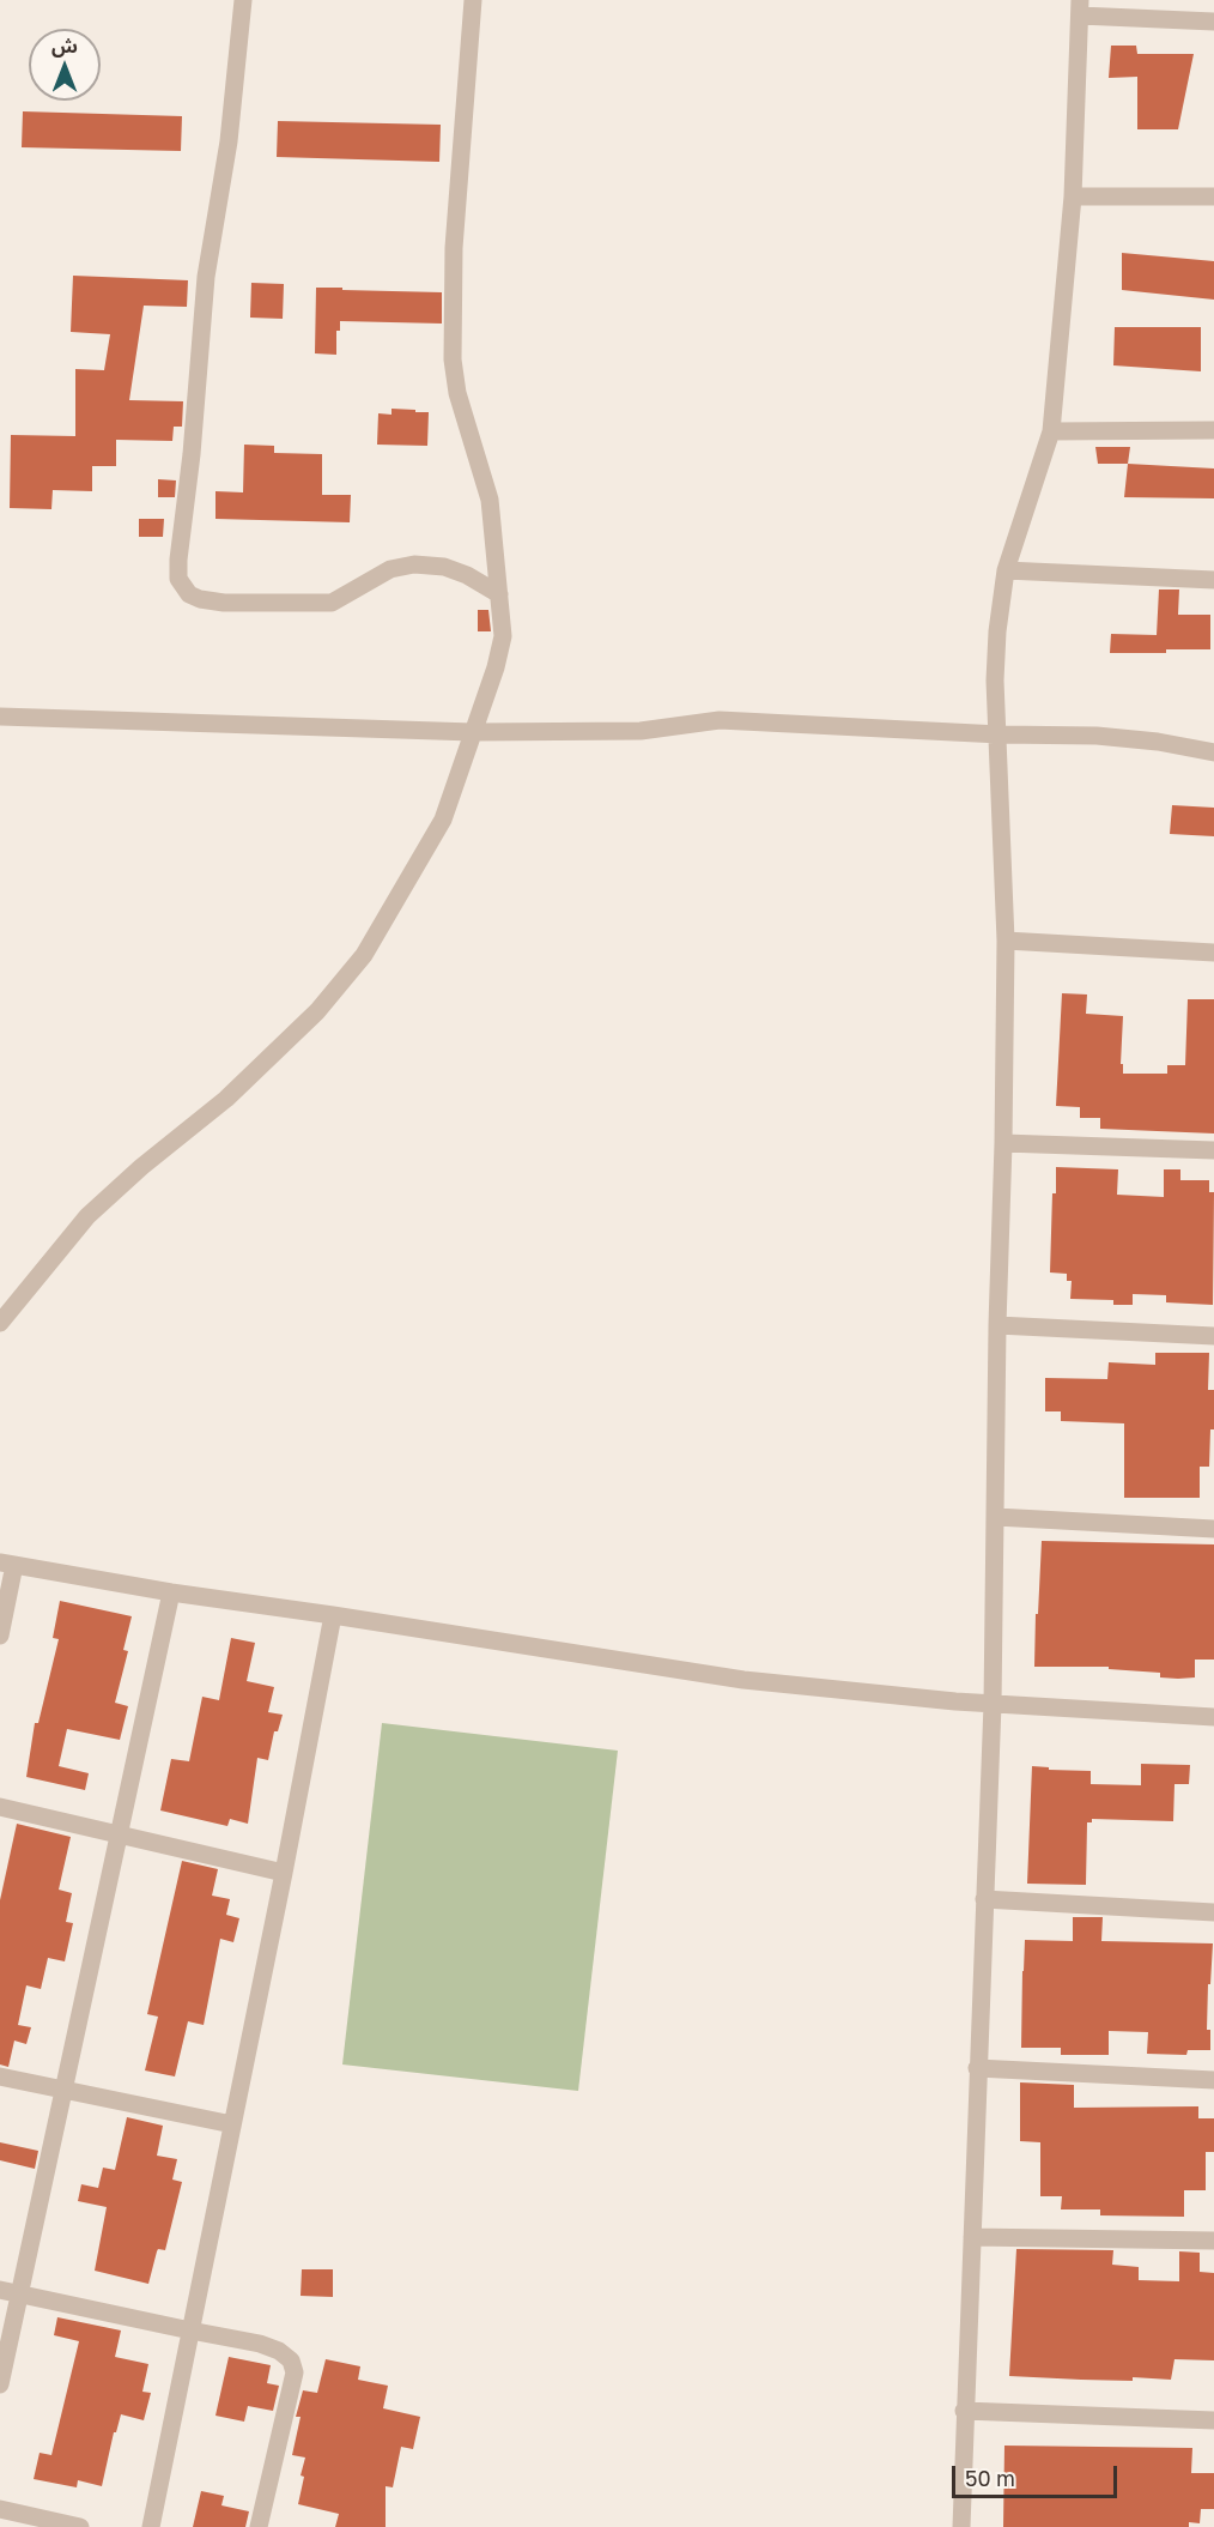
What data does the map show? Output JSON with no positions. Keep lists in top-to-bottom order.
{
  "scale_bar": "50 m",
  "north": "top"
}
